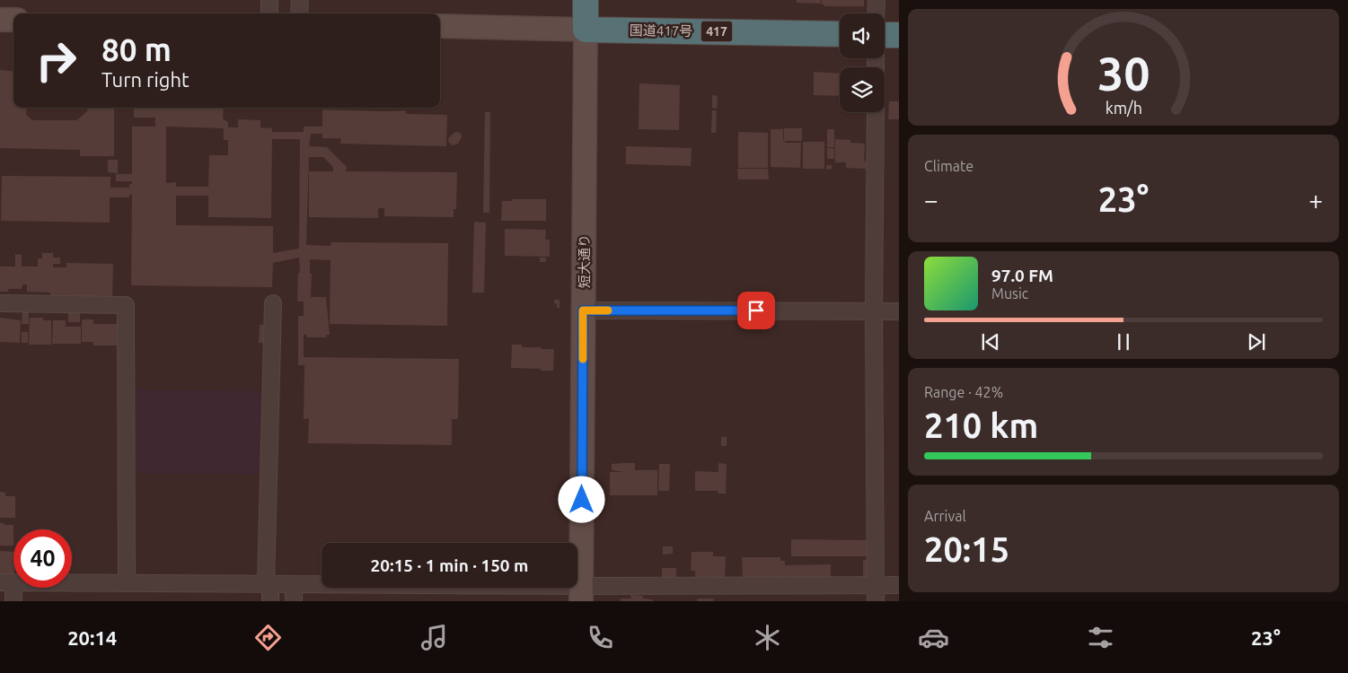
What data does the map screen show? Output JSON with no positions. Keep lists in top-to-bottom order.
{
  "streets": {
    "highway": ["国道417号", "417"],
    "street": ["短大通り"]
  },
  "crossings": [
    ["国道417号", "短大通り"]
  ],
  "page": {
    "turn": ["80 m", "Turn right"],
    "tile": [
      "Climate",
      ["Range · 42%", "210 km"],
      ["Arrival", "20:15"]
    ],
    "heat": ["−", "23°", "+"],
    "song": ["97.0 FM", "Music"],
    "limit": "40",
    "trip": "20:15 · 1 min · 150 m",
    "tabs": ["20:14", "23°"],
    "gauge": ["30", "km/h"]
  }
}
